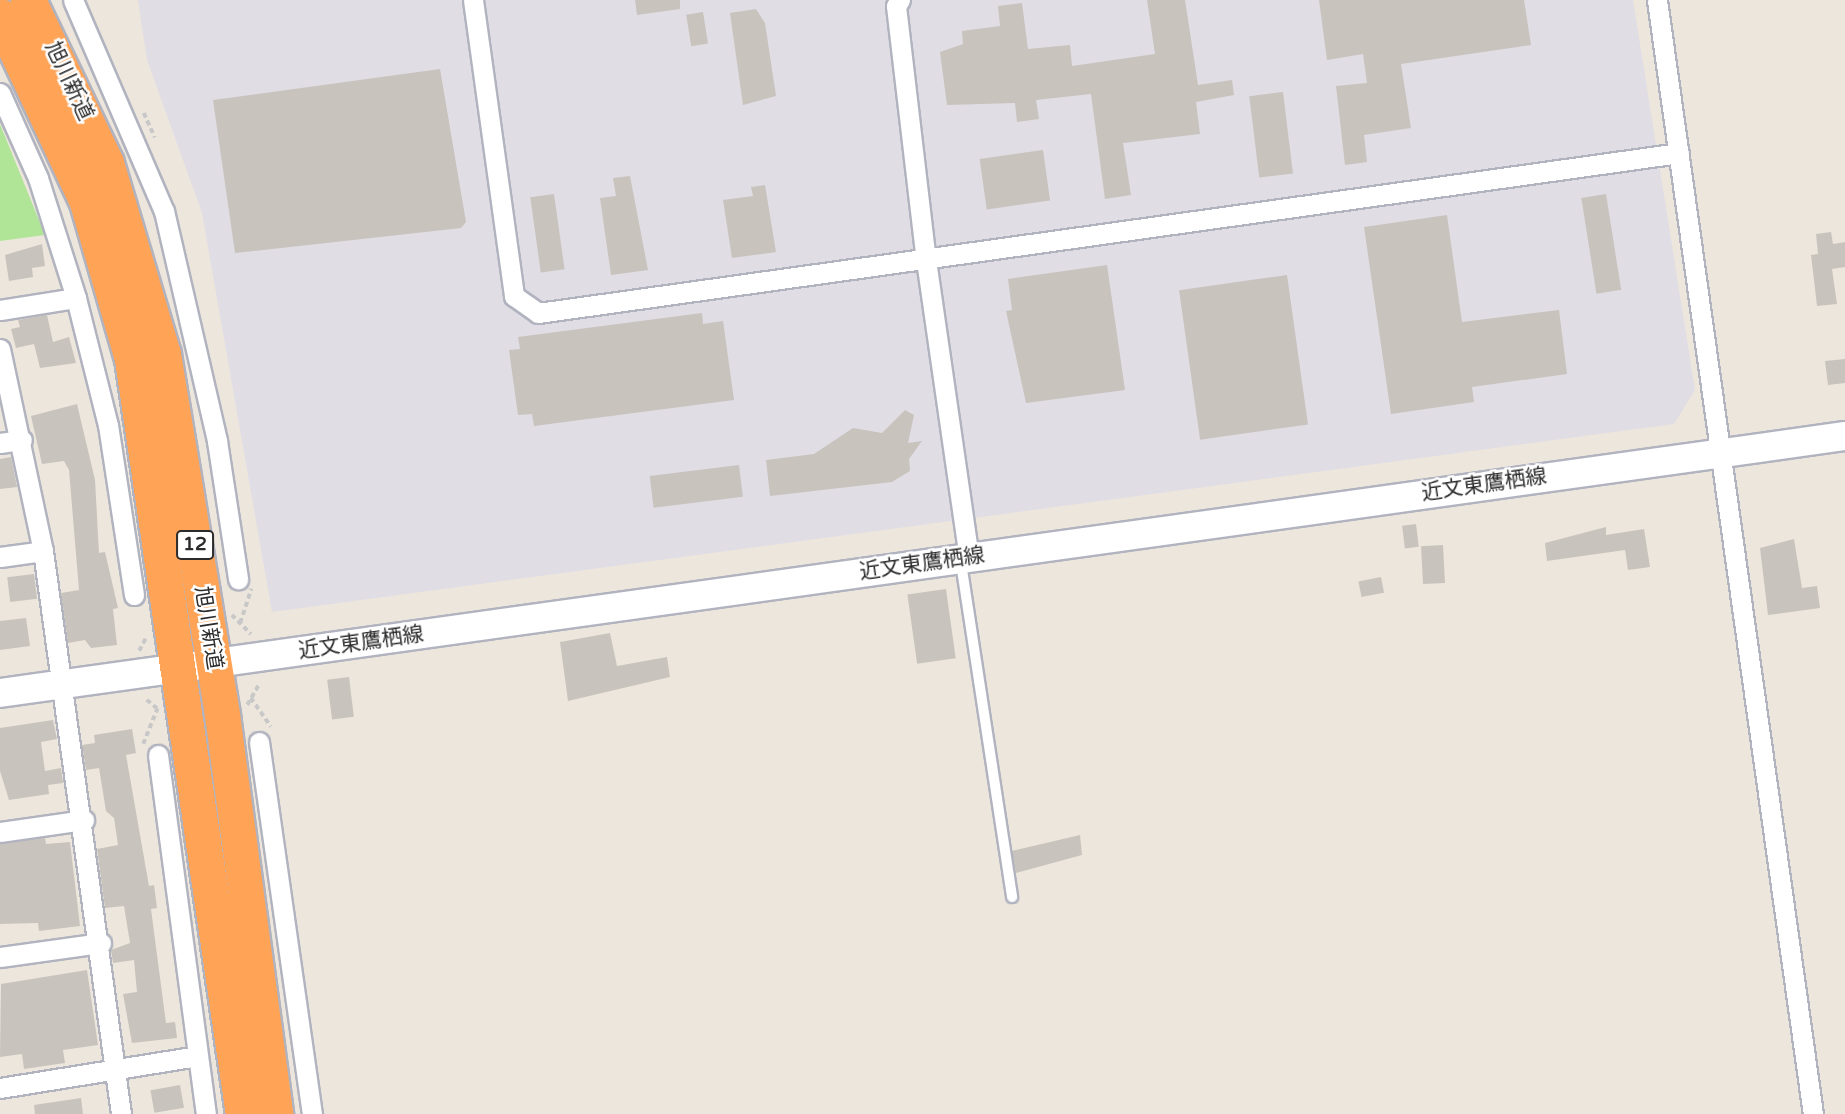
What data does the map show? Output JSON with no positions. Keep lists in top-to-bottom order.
{
  "streets": {
    "highway": ["旭川新道", "12"],
    "street": ["近文東鷹栖線"]
  },
  "crossings": [
    ["旭川新道", "近文東鷹栖線"]
  ]
}
